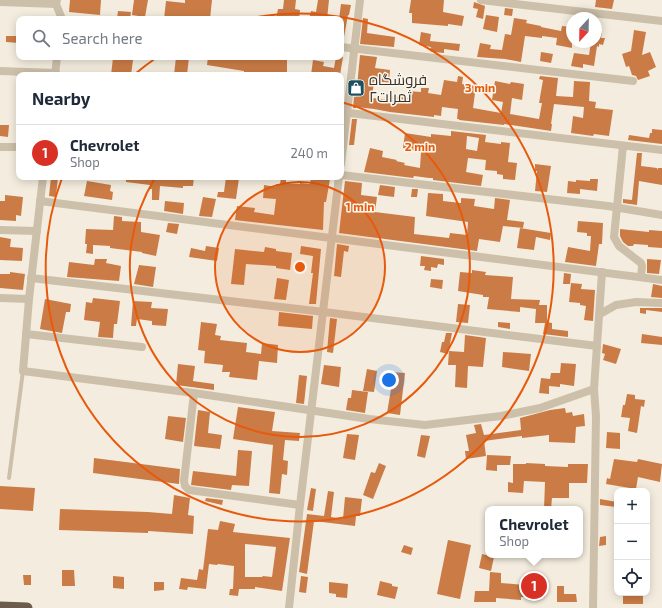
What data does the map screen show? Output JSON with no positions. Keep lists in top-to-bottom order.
{
  "places": {
    "shop": ["فروشگاه ثمرات٢"]
  },
  "north": "bottom",
  "page": {
    "search": "Search here",
    "heading": "Nearby",
    "list": [
      {
        "mark": "1",
        "name": "Chevrolet",
        "note": "Shop",
        "value": "240 m"
      }
    ],
    "map_buttons": ["+", "−"],
    "popup": ["Chevrolet", "Shop"],
    "pins": "1"
  },
  "rings": ["3 min", "2 min", "1 min"]
}
